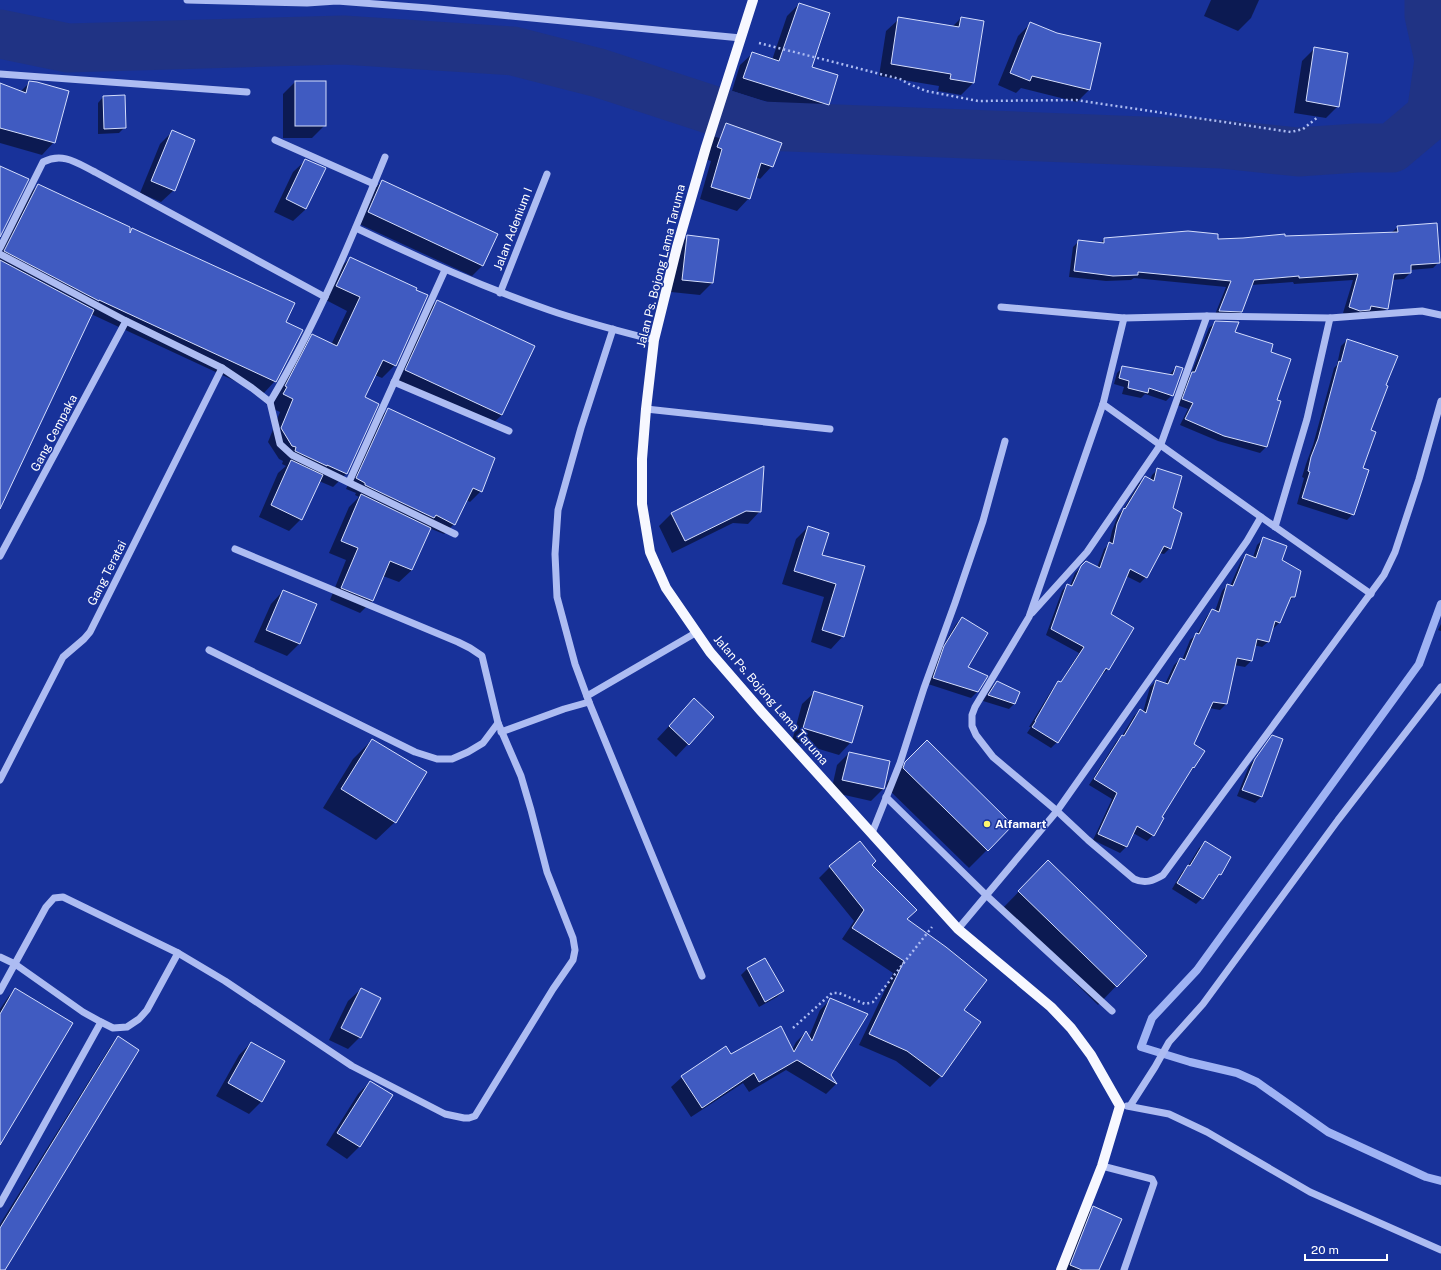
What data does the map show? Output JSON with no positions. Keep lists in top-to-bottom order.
{
  "streets": {
    "main road": ["Jalan Ps. Bojong Lama Taruma"],
    "street": ["Jalan Adenium I", "Gang Cempaka", "Gang Teratai"]
  },
  "places": ["Alfamart"],
  "scale_bar": "20 m"
}
